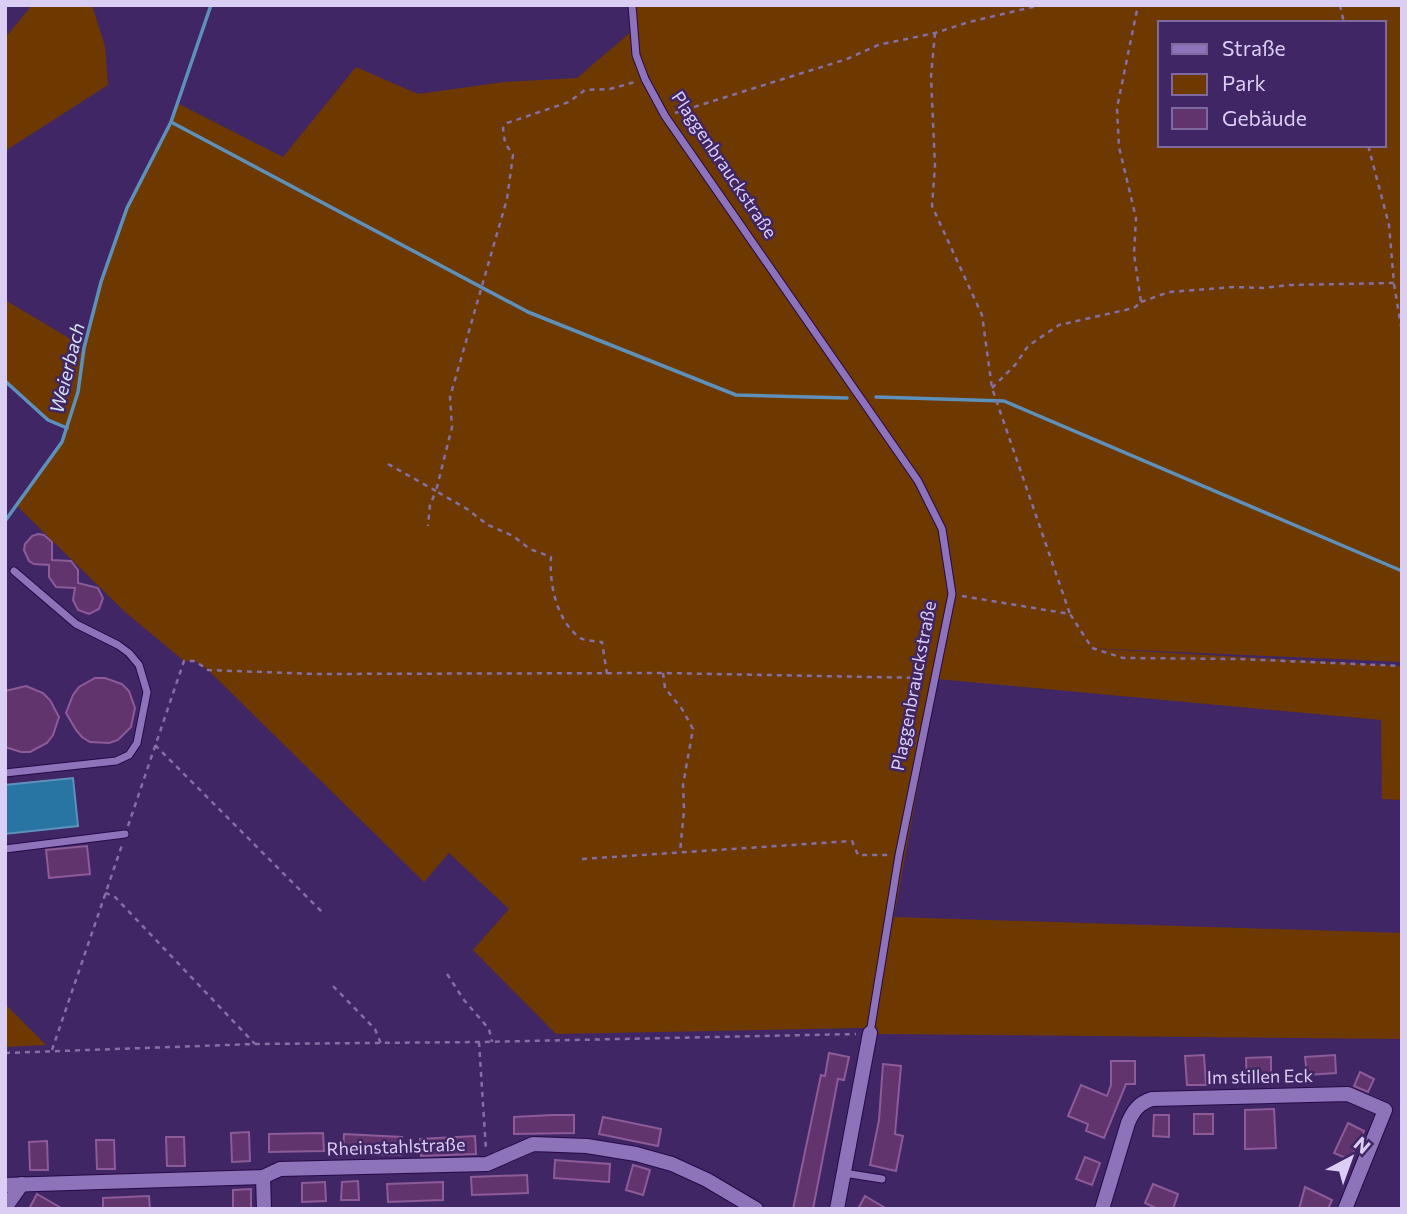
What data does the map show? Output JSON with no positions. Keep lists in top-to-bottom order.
{
  "streets": {
    "street": ["Plaggenbrauckstraße", "Im stillen Eck", "Rheinstahlstraße"]
  },
  "water": ["Weierbach"],
  "legend": ["Straße", "Park", "Gebäude"],
  "north": "top right"
}
